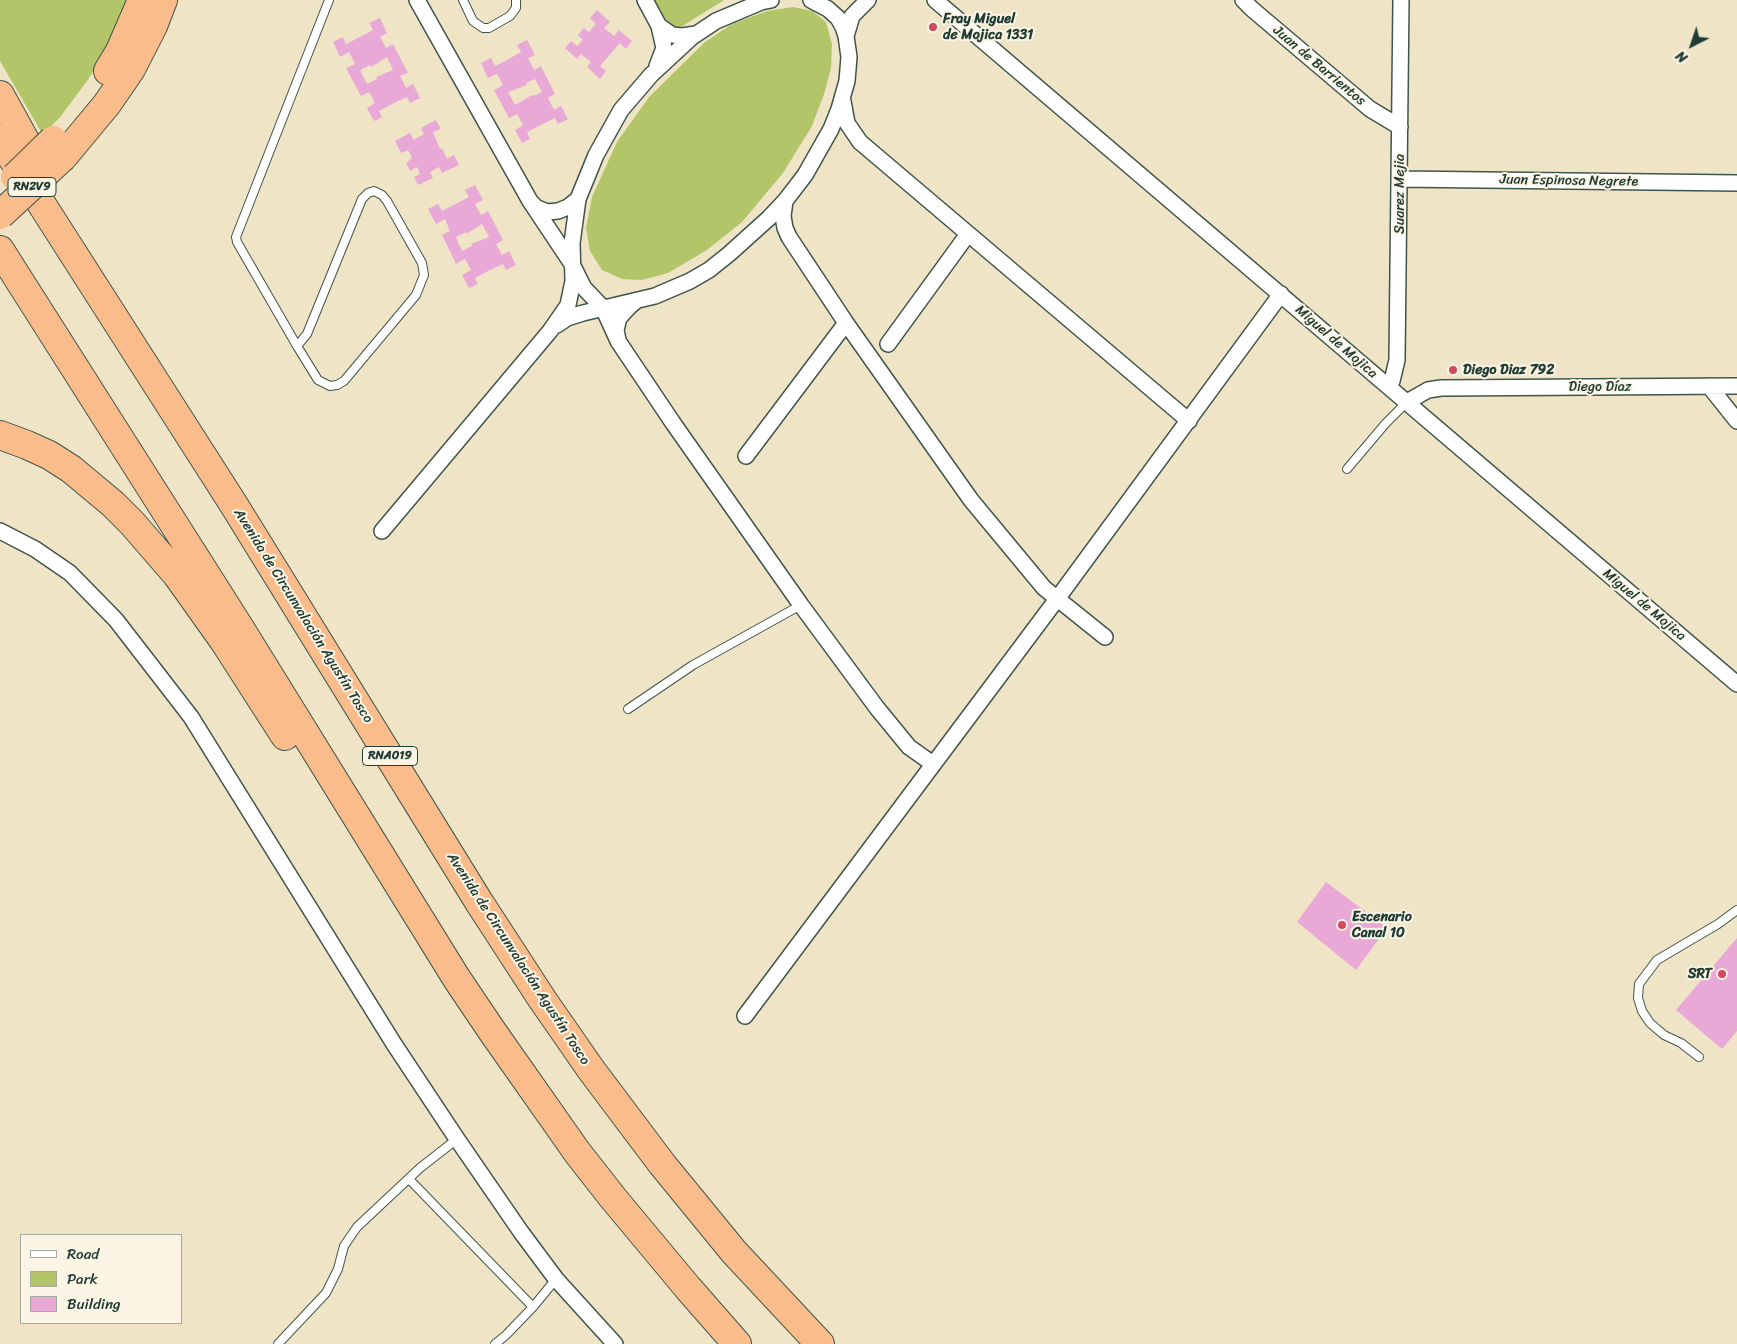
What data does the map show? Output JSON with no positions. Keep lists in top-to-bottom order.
{
  "streets": {
    "highway": ["RN2V9", "Avenida de Circunvalación Agustín Tosco", "RNA019"],
    "street": [
      "Juan de Barrientos",
      "Juan Espinosa Negrete",
      "Suarez Mejia",
      "Miguel de Mojica",
      "Diego Díaz"
    ]
  },
  "crossings": [
    ["Juan de Barrientos", "Suarez Mejia"],
    ["Juan Espinosa Negrete", "Suarez Mejia"],
    ["Suarez Mejia", "Miguel de Mojica"],
    ["Miguel de Mojica", "Diego Díaz"]
  ],
  "places": [
    "Fray Miguel de Mojica 1331",
    "Diego Diaz 792",
    "Escenario Canal 10",
    "SRT"
  ],
  "legend": ["Road", "Park", "Building"],
  "north": "bottom left"
}
